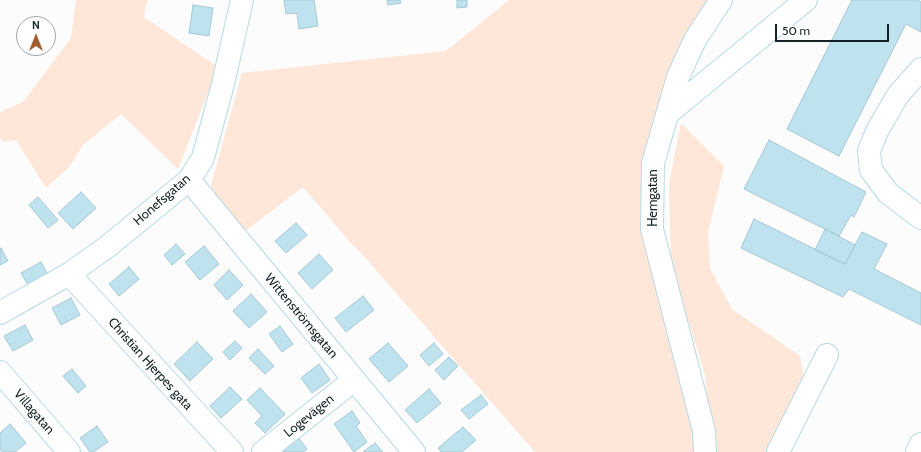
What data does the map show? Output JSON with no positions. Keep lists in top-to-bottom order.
{
  "streets": {
    "street": [
      "Hemgatan",
      "Honefsgatan",
      "Wittenströmsgatan",
      "Christian Hjerpes gata",
      "Villagatan",
      "Logevägen"
    ]
  },
  "crossings": [
    ["Honefsgatan", "Wittenströmsgatan"],
    ["Honefsgatan", "Christian Hjerpes gata"],
    ["Wittenströmsgatan", "Logevägen"]
  ],
  "scale_bar": "50 m",
  "north": "top"
}
